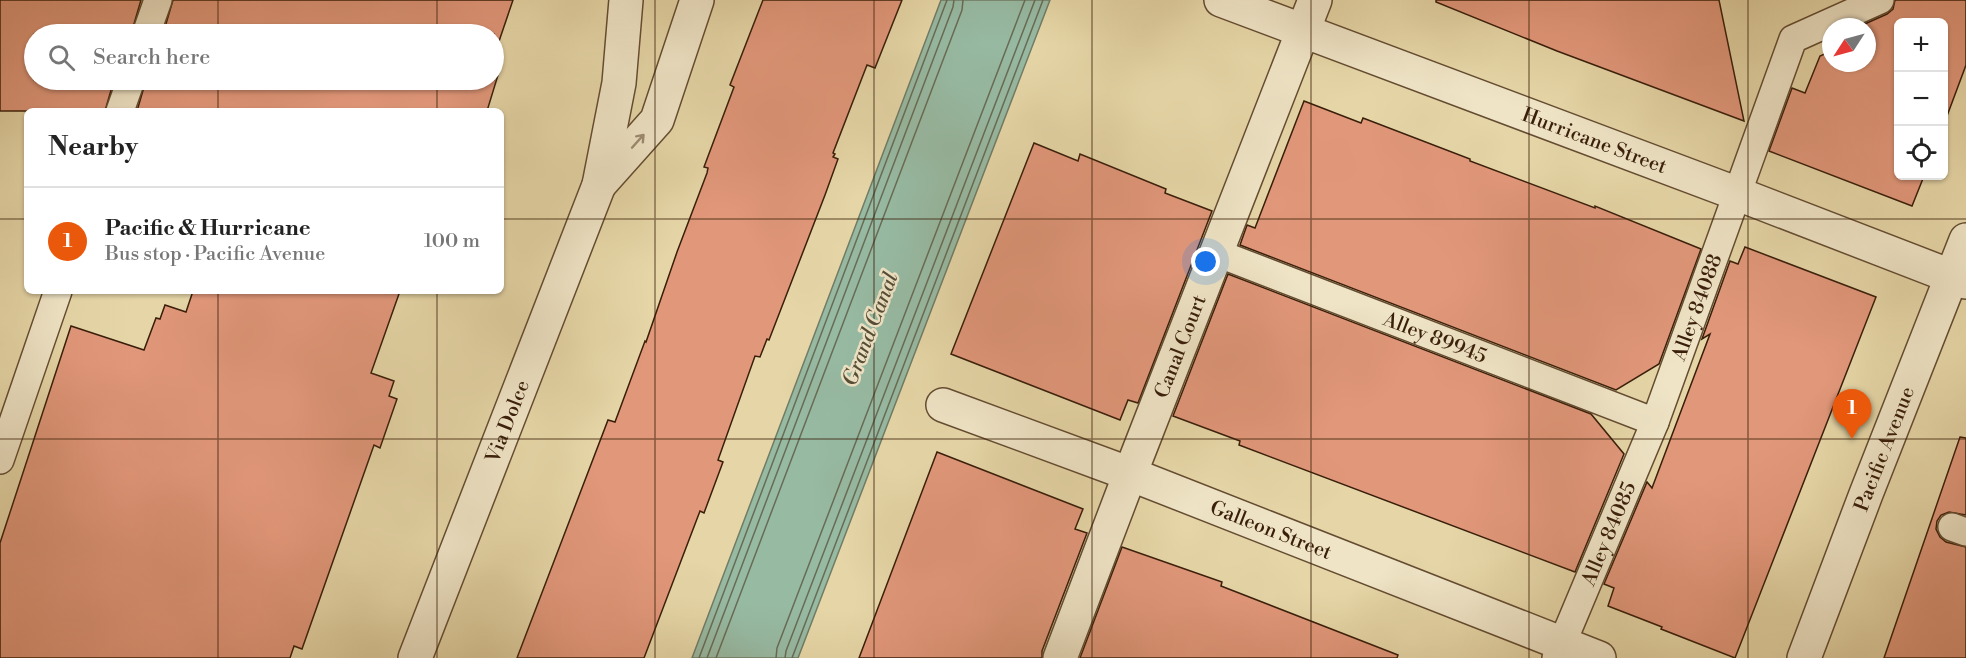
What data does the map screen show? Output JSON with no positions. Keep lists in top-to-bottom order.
{
  "streets": {
    "street": [
      "Hurricane Street",
      "Canal Court",
      "Via Dolce",
      "Pacific Avenue",
      "Galleon Street"
    ],
    "lane": ["Alley 84088", "Alley 89945", "Alley 84085"]
  },
  "crossings": [
    ["Hurricane Street", "Alley 84088"],
    ["Hurricane Street", "Canal Court"],
    ["Hurricane Street", "Pacific Avenue"],
    ["Alley 84088", "Alley 89945"],
    ["Alley 84088", "Alley 84085"],
    ["Alley 89945", "Canal Court"],
    ["Alley 89945", "Alley 84085"],
    ["Canal Court", "Galleon Street"],
    ["Galleon Street", "Alley 84085"]
  ],
  "water": ["Grand Canal"],
  "north": "bottom left",
  "page": {
    "map_buttons": ["+", "−"],
    "search": "Search here",
    "heading": "Nearby",
    "list": [
      {
        "mark": "1",
        "name": "Pacific & Hurricane",
        "note": "Bus stop · Pacific Avenue",
        "value": "100 m"
      }
    ],
    "pins": "1"
  }
}
